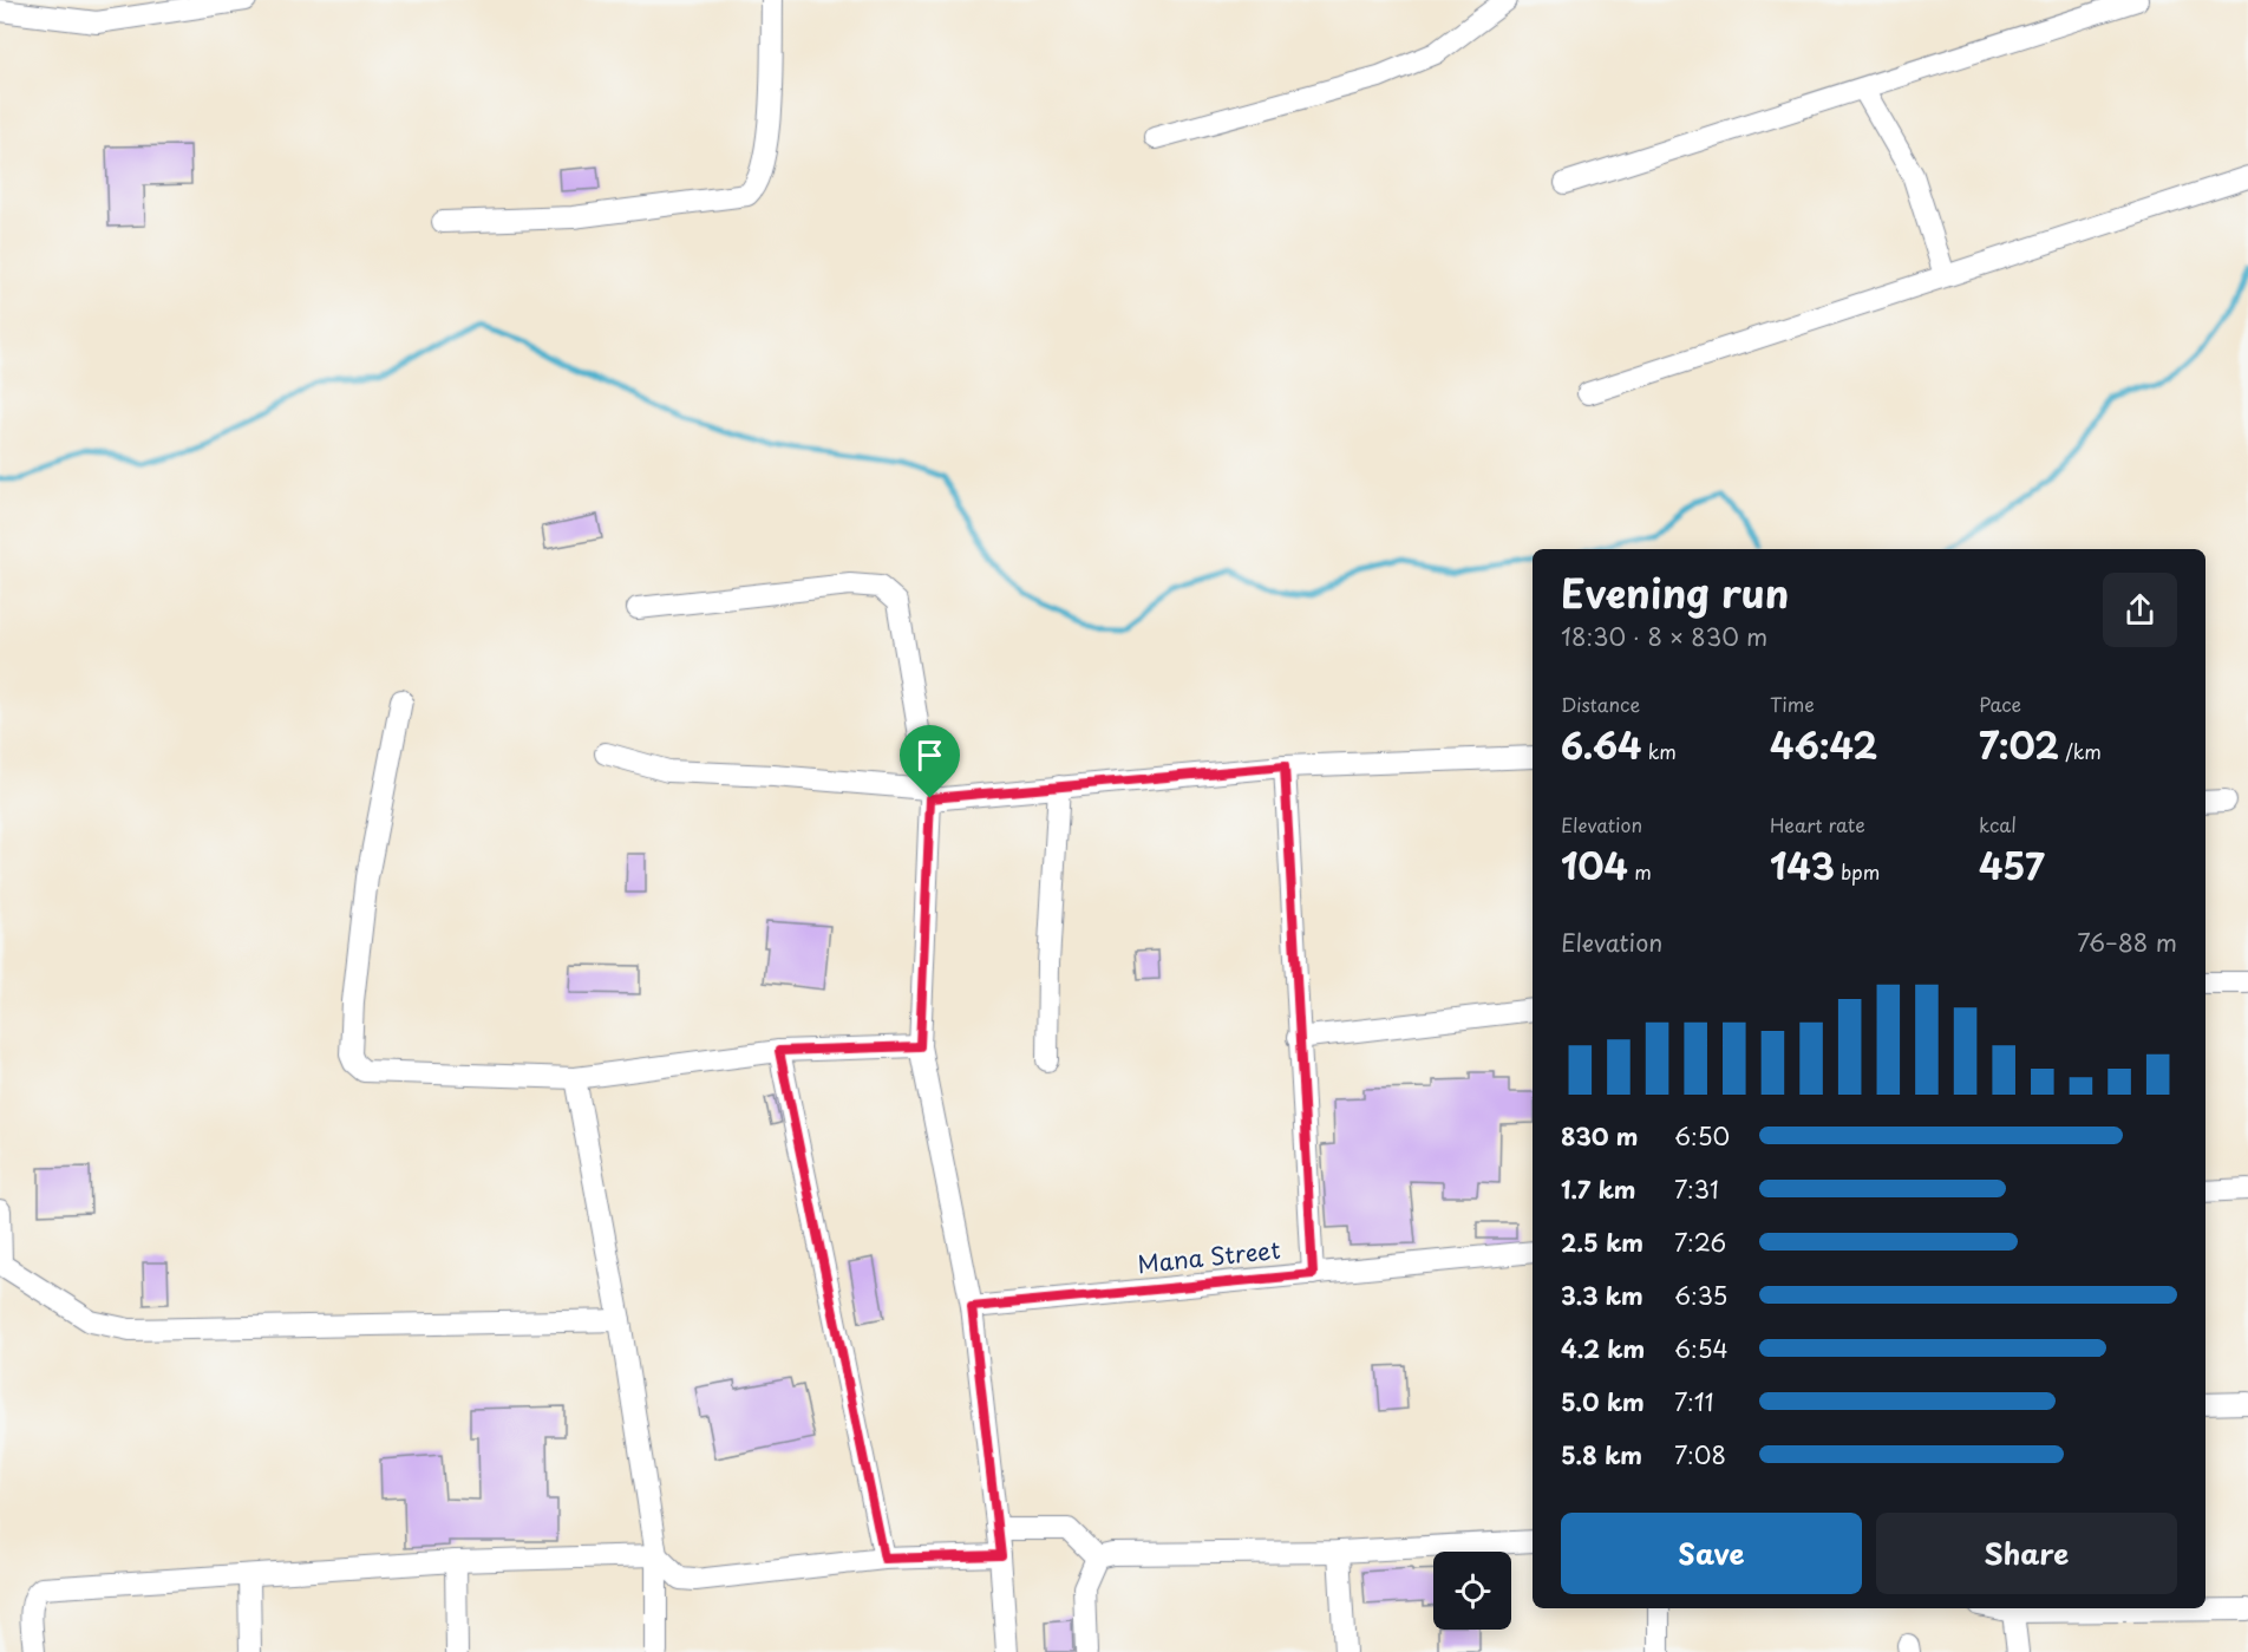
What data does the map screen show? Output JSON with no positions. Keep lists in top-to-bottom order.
{
  "streets": {
    "street": ["Mana Street"]
  },
  "page": {
    "heading": ["Evening run", "18:30 · 8 × 830 m"],
    "stats": [
      ["Distance", "6.64 km"],
      ["Time", "46:42"],
      ["Pace", "7:02 /km"],
      ["Elevation", "104 m"],
      ["Heart rate", "143 bpm"],
      ["kcal", "457"]
    ],
    "chart": ["Elevation", "76–88 m"],
    "list": [
      {
        "name": "830 m",
        "note": "6:50"
      },
      {
        "name": "1.7 km",
        "note": "7:31"
      },
      {
        "name": "2.5 km",
        "note": "7:26"
      },
      {
        "name": "3.3 km",
        "note": "6:35"
      },
      {
        "name": "4.2 km",
        "note": "6:54"
      },
      {
        "name": "5.0 km",
        "note": "7:11"
      },
      {
        "name": "5.8 km",
        "note": "7:08"
      }
    ],
    "buttons": ["Save", "Share"]
  }
}
